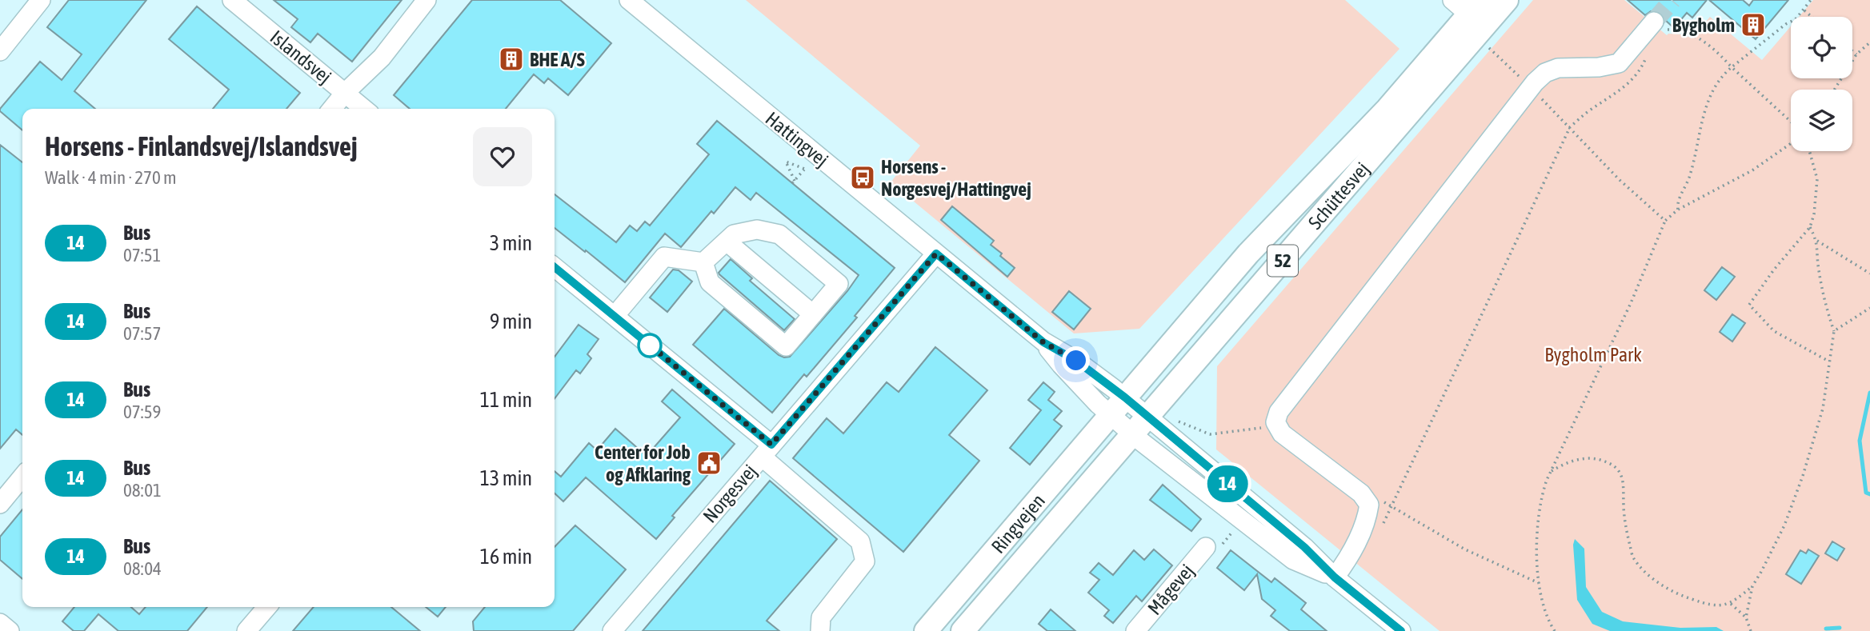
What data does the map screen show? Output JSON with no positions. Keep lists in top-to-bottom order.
{
  "streets": {
    "main road": ["Schüttesvej", "52", "Ringvejen"],
    "street": [
      "Islandsvej",
      "Hattingvej",
      "Norgesvej",
      "Mågevej"
    ]
  },
  "crossings": [
    ["Hattingvej", "Schüttesvej"],
    ["Hattingvej", "Norgesvej"],
    ["Hattingvej", "Ringvejen"],
    ["Schüttesvej", "Ringvejen"]
  ],
  "parks": ["Bygholm Park"],
  "places": {
    "building": ["Bygholm", "BHE A/S"],
    "bus stop": ["Horsens - Norgesvej/Hattingvej"],
    "public building": ["Center for Job og Afklaring"]
  },
  "lines": ["bus line 14"],
  "page": {
    "on_map": "14",
    "heading": ["Horsens - Finlandsvej/Islandsvej", "Walk · 4 min · 270 m"],
    "list": [
      {
        "mark": "14",
        "name": "Bus",
        "note": "07:51",
        "value": "3 min"
      },
      {
        "mark": "14",
        "name": "Bus",
        "note": "07:57",
        "value": "9 min"
      },
      {
        "mark": "14",
        "name": "Bus",
        "note": "07:59",
        "value": "11 min"
      },
      {
        "mark": "14",
        "name": "Bus",
        "note": "08:01",
        "value": "13 min"
      },
      {
        "mark": "14",
        "name": "Bus",
        "note": "08:04",
        "value": "16 min"
      }
    ]
  }
}
